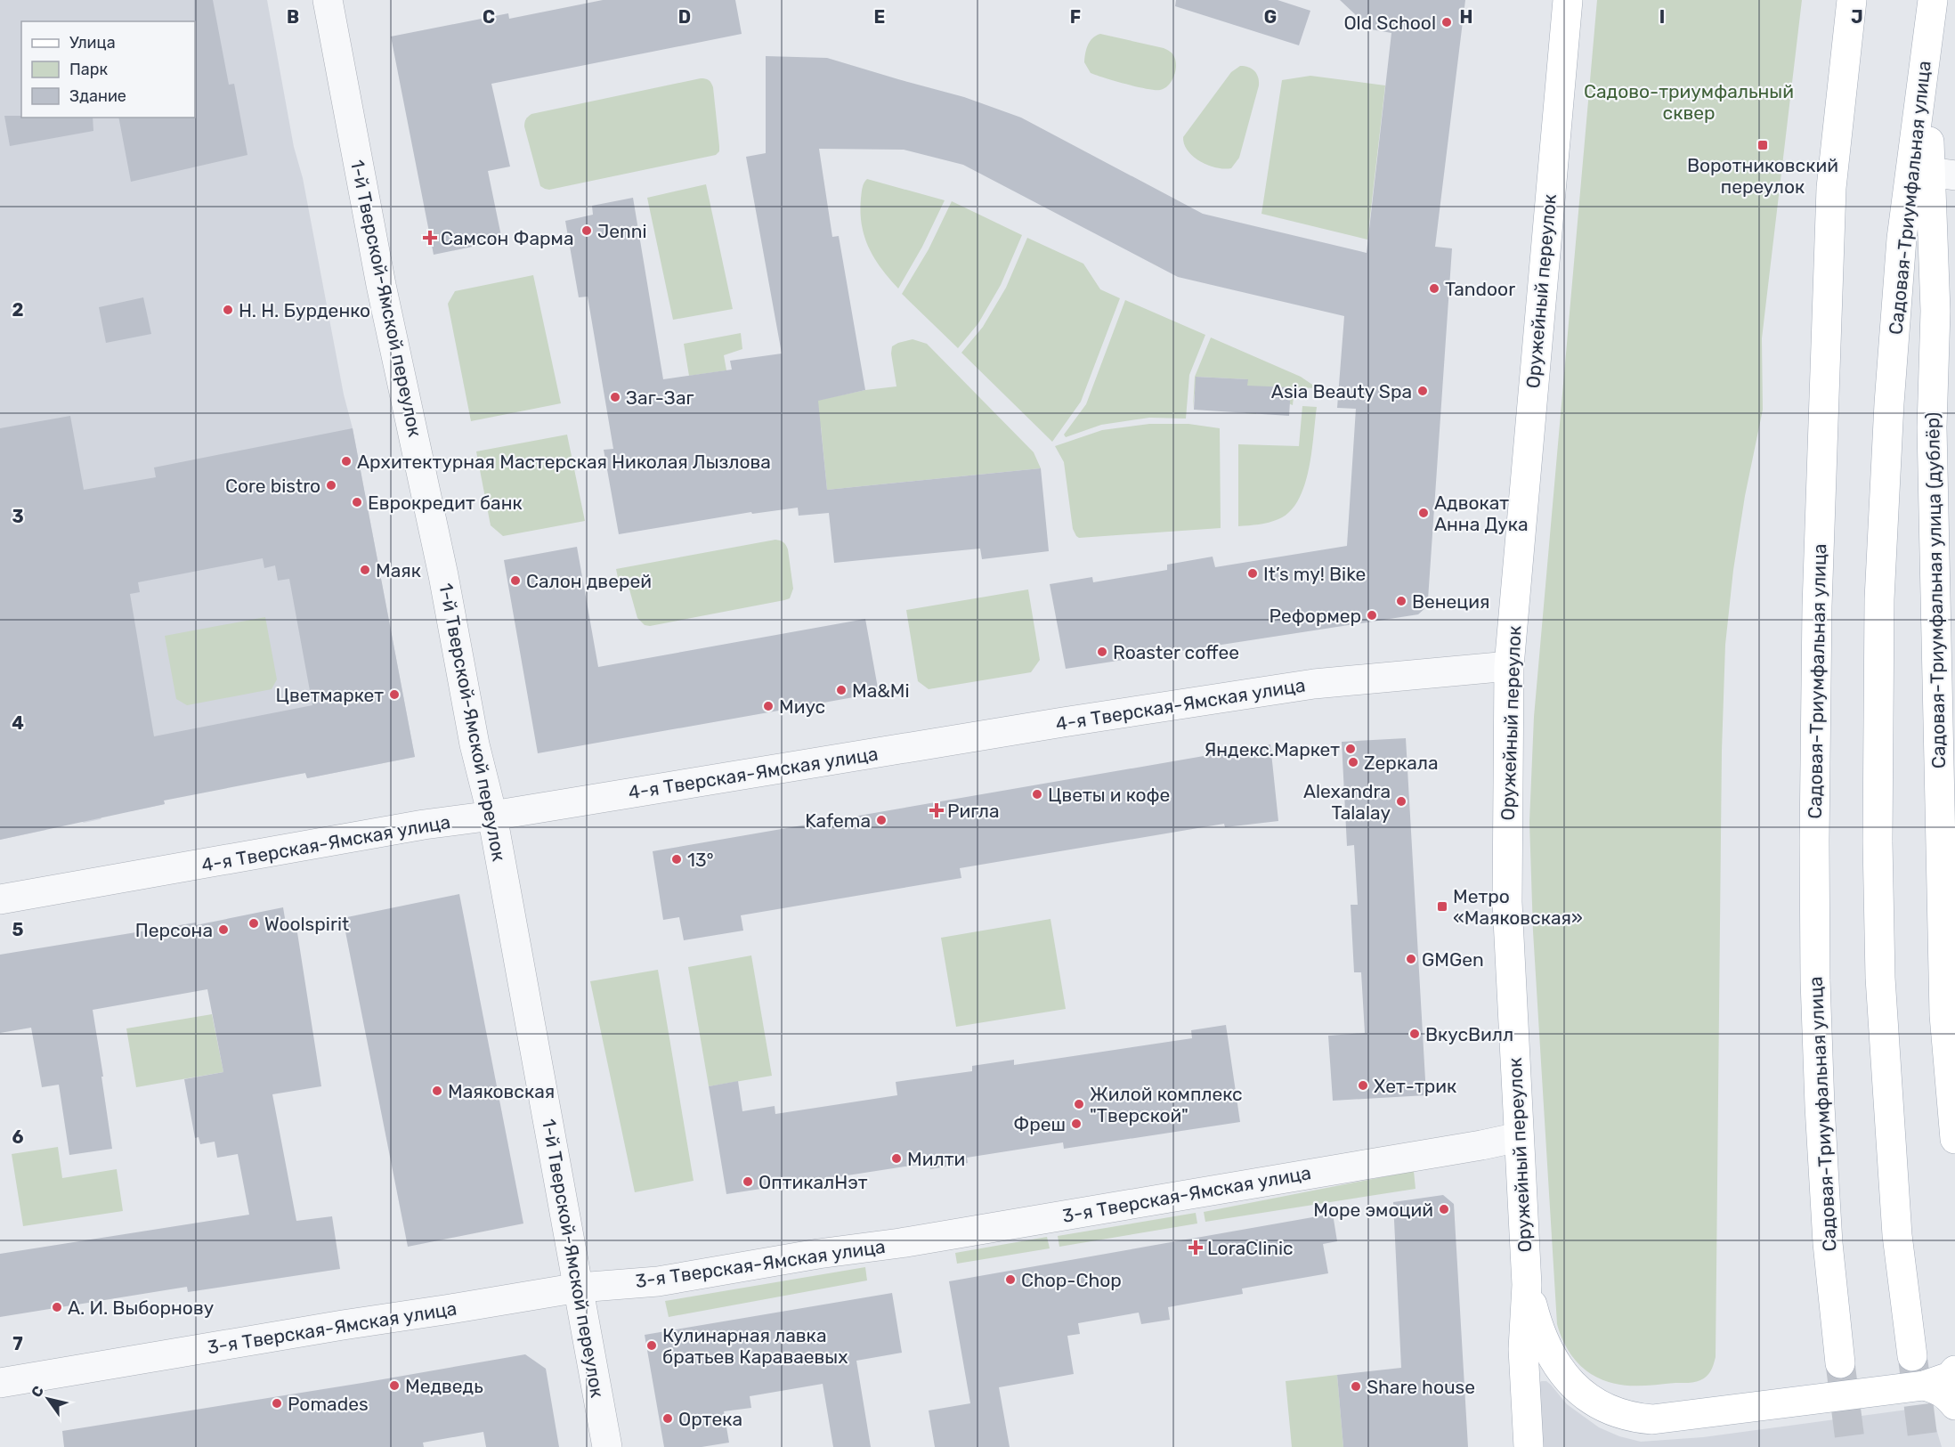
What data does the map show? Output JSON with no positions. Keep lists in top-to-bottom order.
{
  "streets": {
    "main road": ["Садовая-Триумфальная улица", "Оружейный переулок", "Садовая-Триумфальная улица (дублёр)"],
    "street": ["1-й Тверской-Ямской переулок", "4-я Тверская-Ямская улица", "3-я Тверская-Ямская улица"]
  },
  "crossings": [
    ["Садовая-Триумфальная улица", "Садовая-Триумфальная улица (дублёр)"],
    ["Оружейный переулок", "4-я Тверская-Ямская улица"],
    ["Оружейный переулок", "3-я Тверская-Ямская улица"],
    ["1-й Тверской-Ямской переулок", "4-я Тверская-Ямская улица"],
    ["1-й Тверской-Ямской переулок", "3-я Тверская-Ямская улица"]
  ],
  "parks": ["Садово-триумфальный сквер"],
  "places": {
    "other": [
      "Old School",
      "Jenni",
      "Tandoor",
      "Н. Н. Бурденко",
      "Asia Beauty Spa",
      "Заг-Заг",
      "Архитектурная Мастерская Николая Лызлова",
      "Core bistro",
      "Еврокредит банк",
      "Адвокат Анна Дука",
      "Маяк",
      "It’s my! Bike",
      "Салон дверей",
      "Венеция",
      "Реформер",
      "Roaster coffee",
      "Ma&Mi",
      "Цветмаркет",
      "Миус",
      "Яндекс.Маркет",
      "Zеркала",
      "Цветы и кофе",
      "Alexandra Talalay",
      "Kafema",
      "13°",
      "Woolspirit",
      "Персона",
      "GMGen",
      "ВкусВилл",
      "Хет-трик",
      "Маяковская",
      "Жилой комплекс \"Тверской\"",
      "Фреш",
      "Милти",
      "ОптикалНэт",
      "Море эмоций",
      "Chop-Chop",
      "А. И. Выборнову",
      "Кулинарная лавка братьев Караваевых",
      "Медведь",
      "Share house",
      "Pomades",
      "Ортека"
    ],
    "transit": ["Воротниковский переулок", "Метро «Маяковская»"],
    "health": ["Самсон Фарма", "Ригла", "LoraClinic"]
  },
  "legend": ["Улица", "Парк", "Здание"],
  "north": "top left",
  "grid": {
    "columns": [
      "B",
      "C",
      "D",
      "E",
      "F",
      "G",
      "H",
      "I",
      "J"
    ],
    "rows": [
      "2",
      "3",
      "4",
      "5",
      "6",
      "7"
    ]
  }
}
